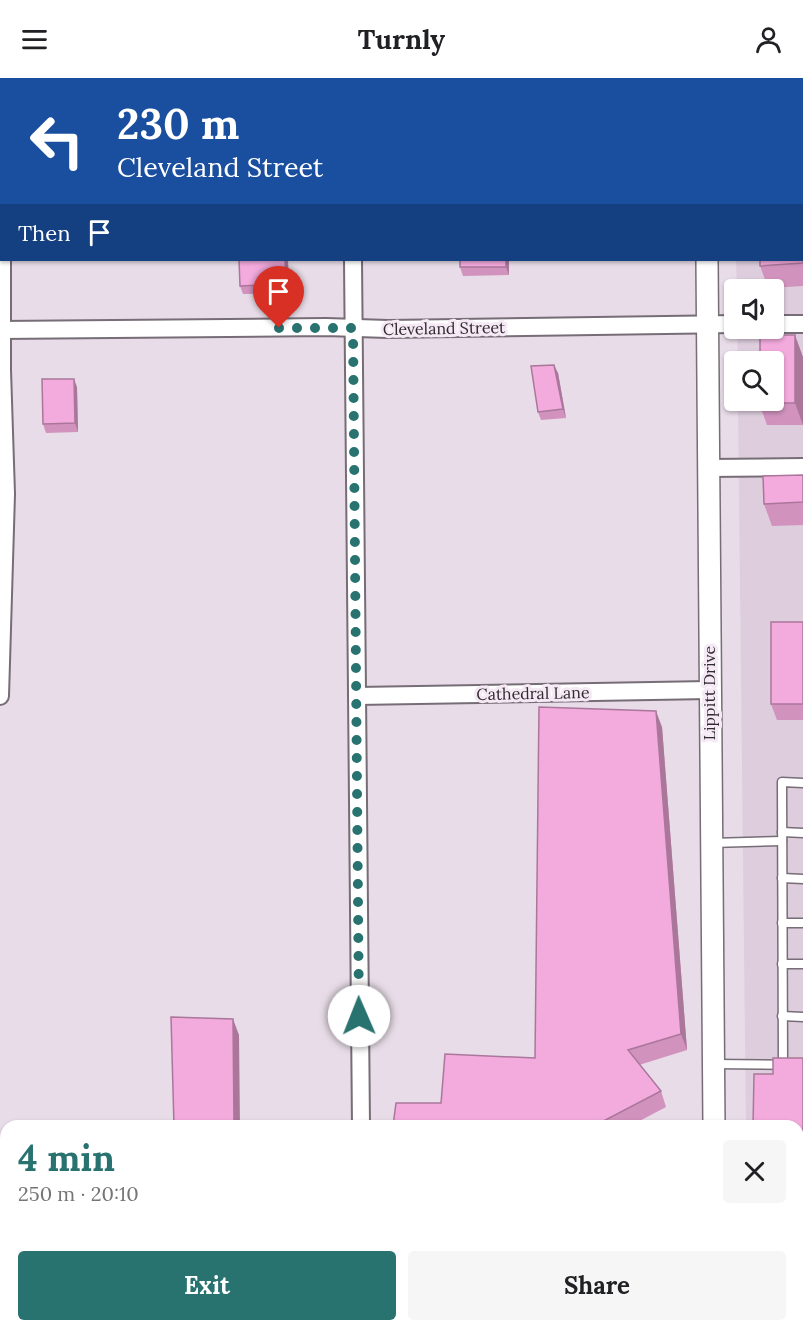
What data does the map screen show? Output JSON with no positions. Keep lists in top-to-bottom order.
{
  "streets": {
    "street": ["Cleveland Street", "Cathedral Lane", "Lippitt Drive"]
  },
  "crossings": [
    ["Cleveland Street", "Lippitt Drive"],
    ["Cathedral Lane", "Lippitt Drive"]
  ],
  "page": {
    "header": "Turnly",
    "turn": ["230 m", "Cleveland Street"],
    "then": "Then",
    "heading": ["4 min", "250 m · 20:10"],
    "buttons": ["Exit", "Share"]
  }
}
